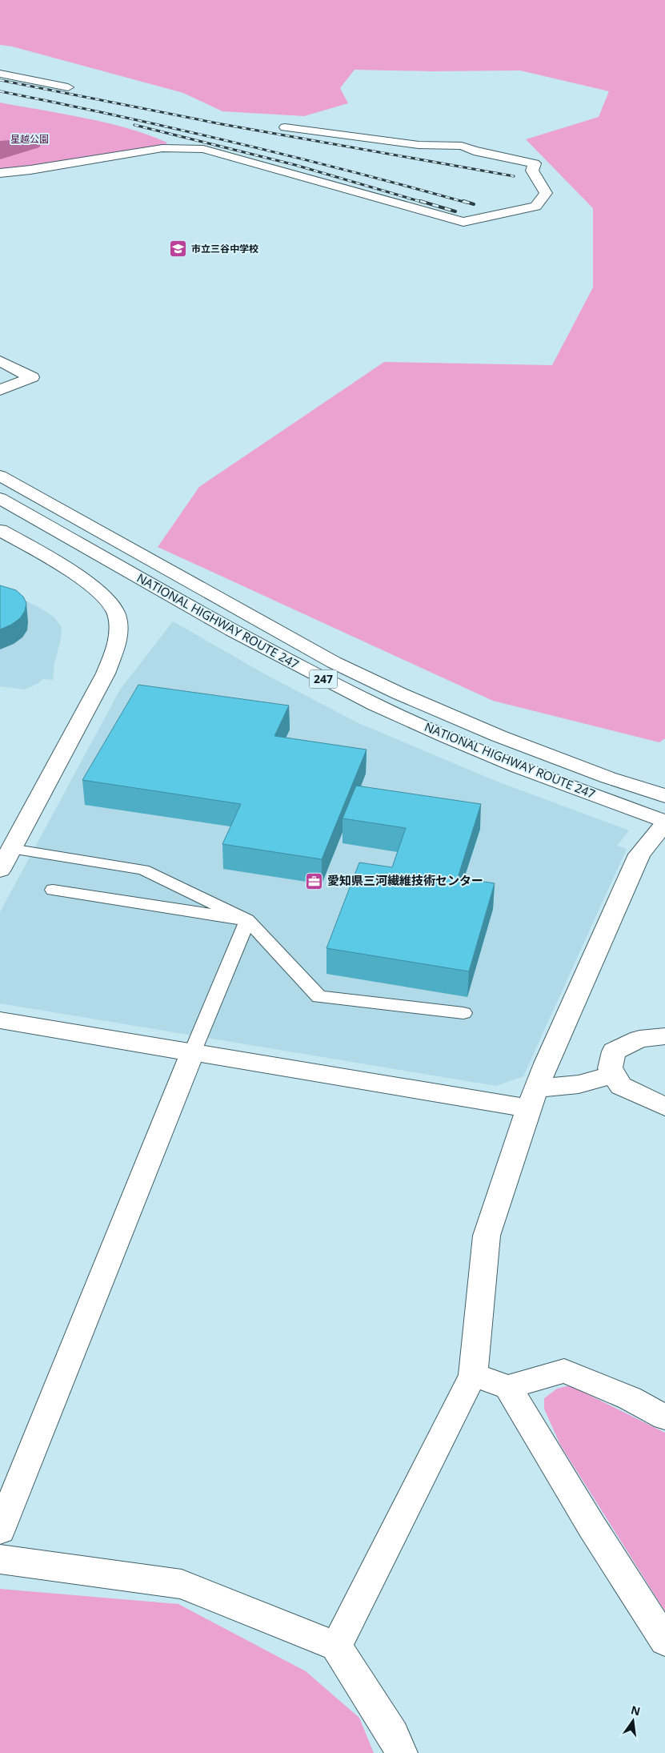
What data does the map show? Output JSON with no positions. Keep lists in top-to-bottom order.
{
  "streets": {
    "main road": ["NATIONAL HIGHWAY ROUTE 247", "247"]
  },
  "parks": ["星越公園"],
  "places": {
    "school or university": ["市立三谷中学校"],
    "office": ["愛知県三河繊維技術センター"]
  },
  "north": "top"
}
